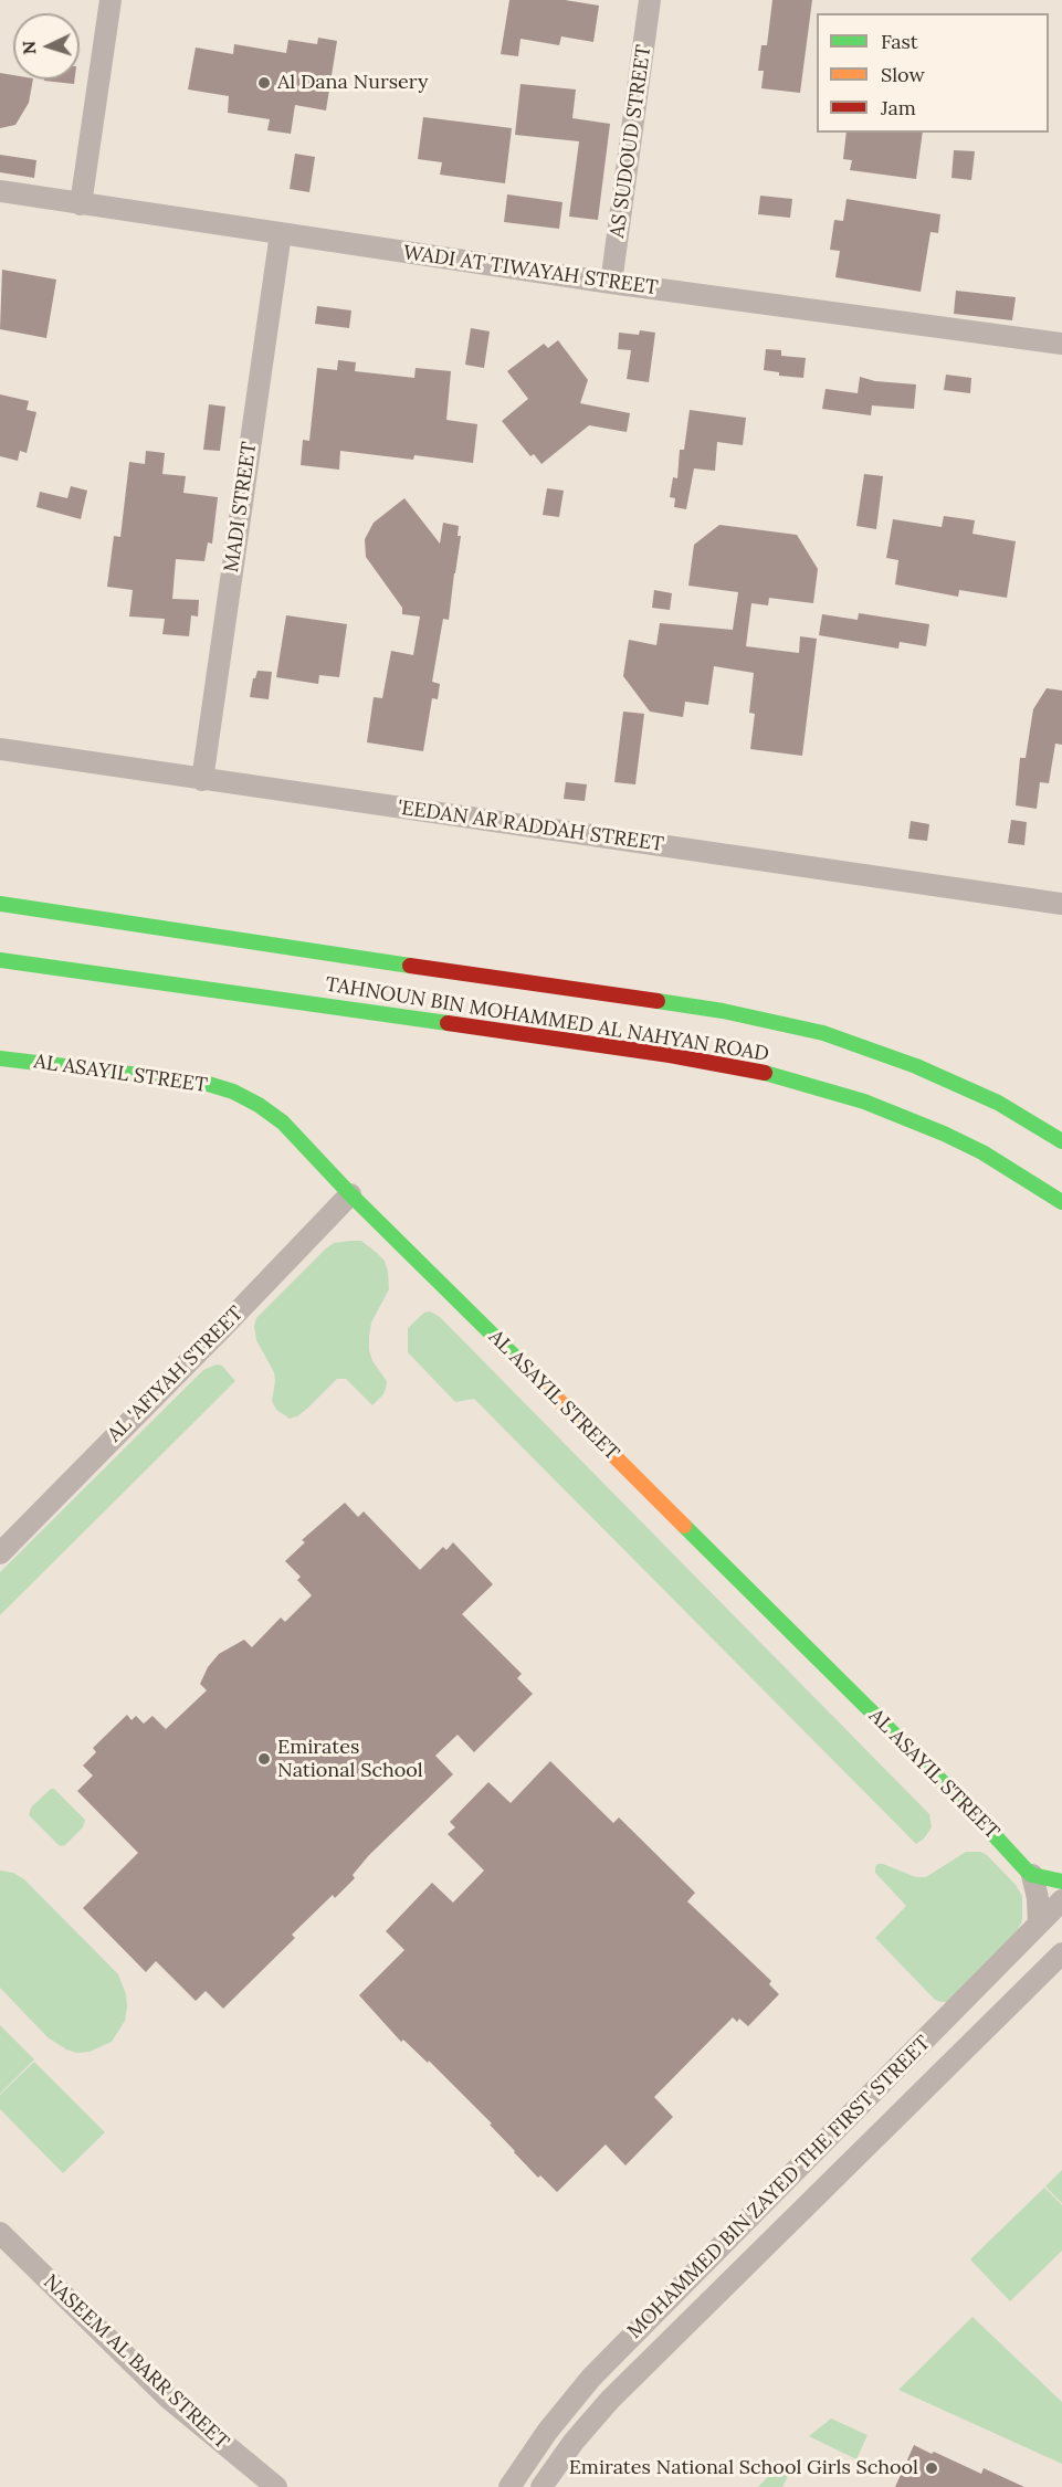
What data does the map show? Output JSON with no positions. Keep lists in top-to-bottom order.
{
  "streets": {
    "main road": ["TAHNOUN BIN MOHAMMED AL NAHYAN ROAD", "AL ASAYIL STREET"],
    "street": [
      "AS SUDOUD STREET",
      "WADI AT TIWAYAH STREET",
      "MADI STREET",
      "'EEDAN AR RADDAH STREET",
      "AL 'AFIYAH STREET",
      "MOHAMMED BIN ZAYED THE FIRST STREET",
      "NASEEM AL BARR STREET"
    ]
  },
  "crossings": [
    ["AS SUDOUD STREET", "WADI AT TIWAYAH STREET"],
    ["WADI AT TIWAYAH STREET", "MADI STREET"],
    ["MADI STREET", "'EEDAN AR RADDAH STREET"],
    ["AL ASAYIL STREET", "AL 'AFIYAH STREET"]
  ],
  "places": ["Al Dana Nursery", "Emirates National School", "Emirates National School Girls School"],
  "legend": ["Fast", "Slow", "Jam"],
  "north": "left"
}
